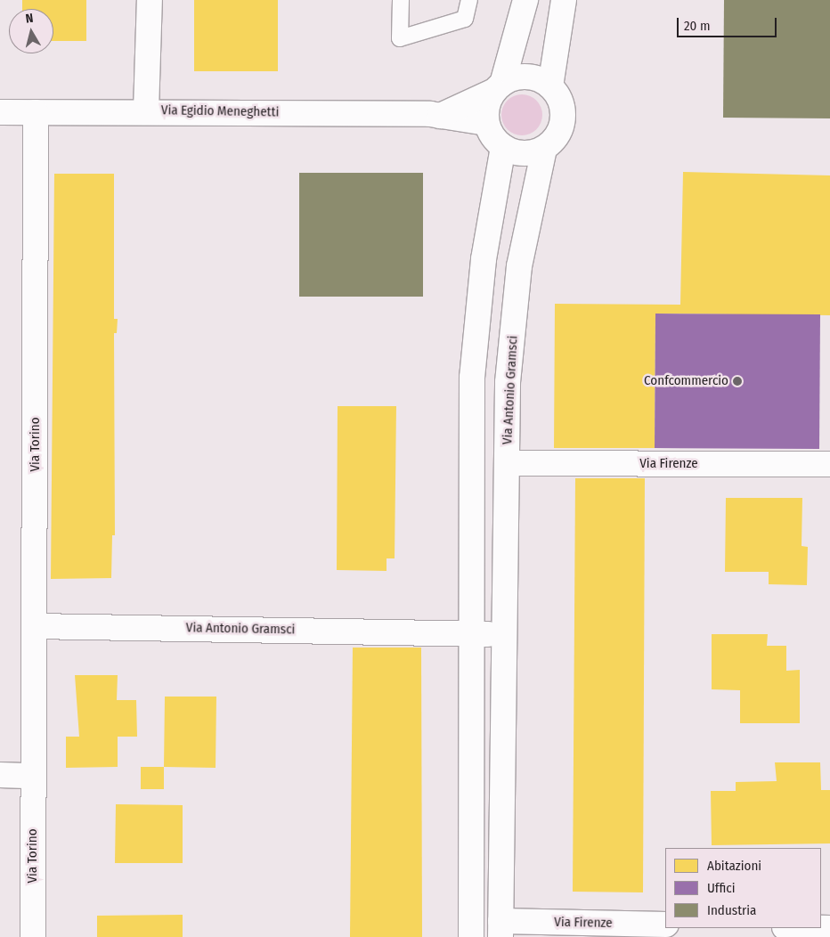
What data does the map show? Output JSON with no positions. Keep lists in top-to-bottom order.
{
  "streets": {
    "street": [
      "Via Egidio Meneghetti",
      "Via Antonio Gramsci",
      "Via Torino",
      "Via Firenze"
    ]
  },
  "crossings": [
    ["Via Egidio Meneghetti", "Via Antonio Gramsci"],
    ["Via Egidio Meneghetti", "Via Torino"],
    ["Via Antonio Gramsci", "Via Torino"],
    ["Via Antonio Gramsci", "Via Firenze"]
  ],
  "places": ["Confcommercio"],
  "legend": ["Abitazioni", "Uffici", "Industria"],
  "scale_bar": "20 m",
  "north": "top"
}
